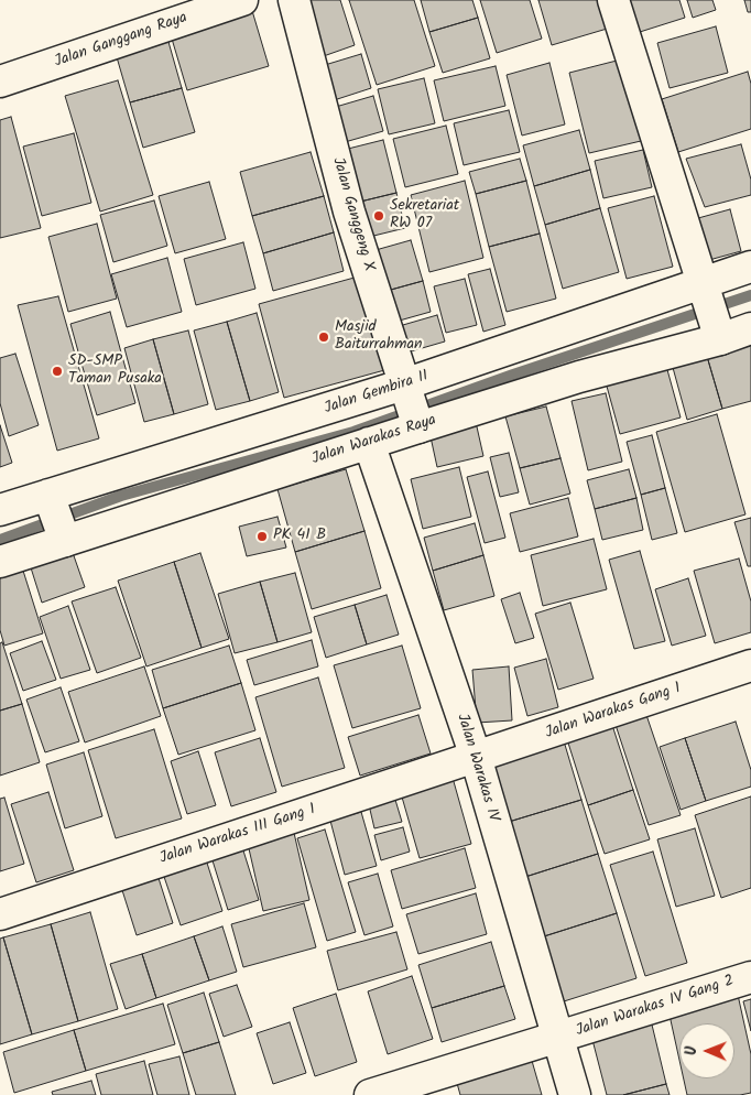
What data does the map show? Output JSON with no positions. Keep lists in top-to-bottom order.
{
  "streets": {
    "street": [
      "Jalan Ganggang Raya",
      "Jalan Ganggeng X",
      "Jalan Gembira II",
      "Jalan Warakas Raya",
      "Jalan Warakas Gang 1",
      "Jalan Warakas IV",
      "Jalan Warakas III Gang 1",
      "Jalan Warakas IV Gang 2"
    ]
  },
  "crossings": [
    ["Jalan Ganggeng X", "Jalan Gembira II"],
    ["Jalan Ganggeng X", "Jalan Warakas Raya"],
    ["Jalan Gembira II", "Jalan Warakas Raya"],
    ["Jalan Warakas Raya", "Jalan Warakas IV"],
    ["Jalan Warakas Gang 1", "Jalan Warakas IV"],
    ["Jalan Warakas Gang 1", "Jalan Warakas III Gang 1"],
    ["Jalan Warakas IV", "Jalan Warakas III Gang 1"],
    ["Jalan Warakas IV", "Jalan Warakas IV Gang 2"]
  ],
  "places": [
    "Sekretariat RW 07",
    "Masjid Baiturrahman",
    "SD-SMP Taman Pusaka",
    "PK 41 B"
  ],
  "north": "left"
}
